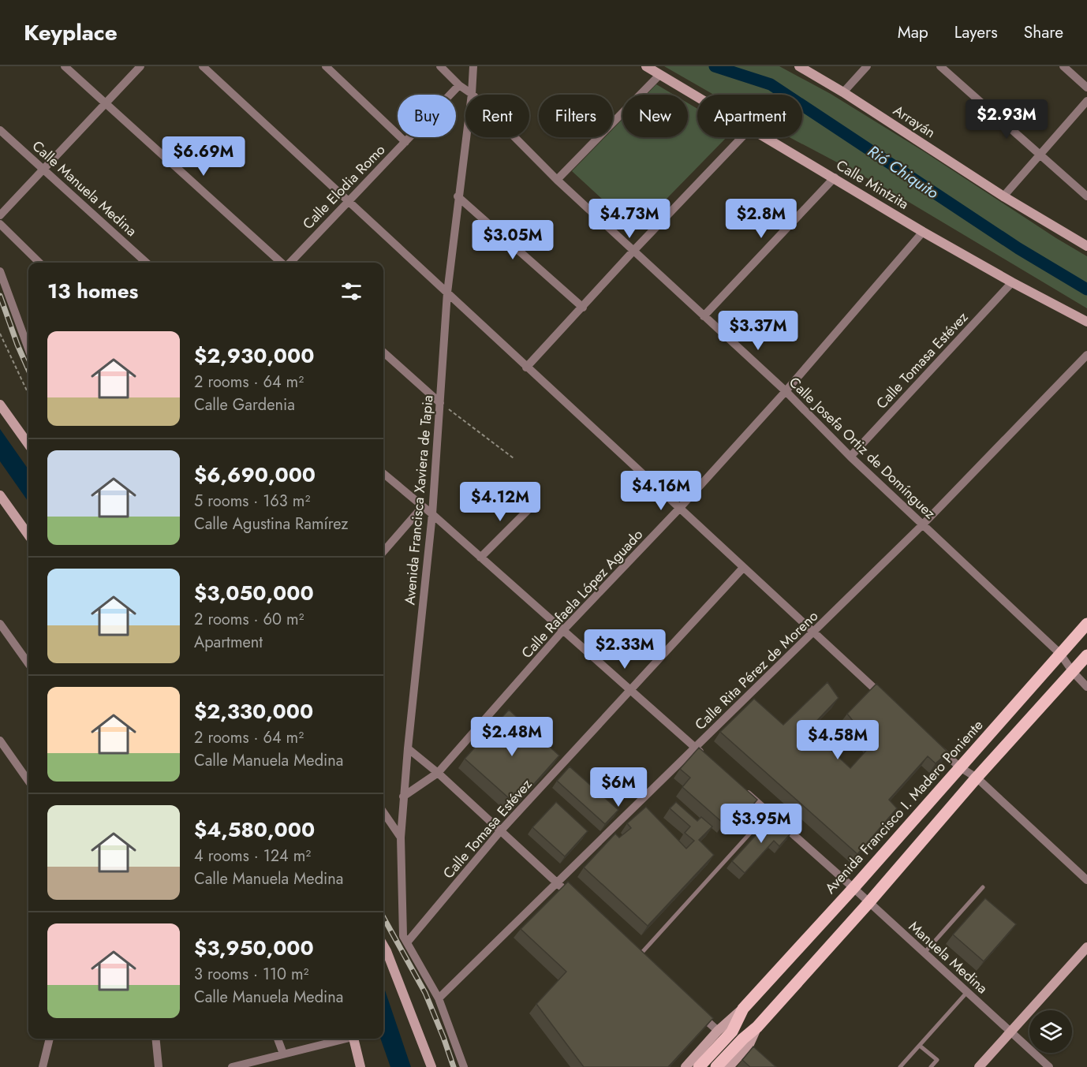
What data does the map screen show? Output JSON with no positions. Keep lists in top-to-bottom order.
{
  "streets": {
    "main road": ["Avenida Francisco I. Madero Poniente"],
    "street": [
      "Arrayán",
      "Calle Mintzita",
      "Calle Elodia Romo",
      "Calle Manuela Medina",
      "Calle Tomasa Estévez",
      "Calle Josefa Ortiz de Domínguez",
      "Avenida Francisca Xaviera de Tapia",
      "Calle Rafaela López Aguado",
      "Calle Rita Pérez de Moreno",
      "Manuela Medina"
    ]
  },
  "crossings": [
    ["Calle Mintzita", "Calle Tomasa Estévez"],
    ["Calle Mintzita", "Calle Rafaela López Aguado"],
    ["Calle Elodia Romo", "Calle Josefa Ortiz de Domínguez"],
    ["Calle Tomasa Estévez", "Calle Josefa Ortiz de Domínguez"],
    ["Calle Tomasa Estévez", "Avenida Francisca Xaviera de Tapia"],
    ["Calle Josefa Ortiz de Domínguez", "Avenida Francisca Xaviera de Tapia"],
    ["Calle Josefa Ortiz de Domínguez", "Calle Rafaela López Aguado"],
    ["Calle Josefa Ortiz de Domínguez", "Calle Rita Pérez de Moreno"],
    ["Calle Josefa Ortiz de Domínguez", "Avenida Francisco I. Madero Poniente"],
    ["Avenida Francisca Xaviera de Tapia", "Calle Rafaela López Aguado"]
  ],
  "water": ["Rió Chiquito"],
  "page": {
    "header": "Keyplace",
    "nav": ["Map", "Layers", "Share"],
    "chip": [
      "Buy",
      "Rent",
      "Filters",
      "New",
      "Apartment"
    ],
    "price": [
      "$2.93M",
      "$6.69M",
      "$4.73M",
      "$2.8M",
      "$3.05M",
      "$3.37M",
      "$4.16M",
      "$4.12M",
      "$2.33M",
      "$2.48M",
      "$4.58M",
      "$6M",
      "$3.95M"
    ],
    "heading": "13 homes",
    "list": [
      {
        "name": "$2,930,000",
        "note": "2 rooms · 64 m² · Calle Gardenia"
      },
      {
        "name": "$6,690,000",
        "note": "5 rooms · 163 m² · Calle Agustina Ramírez"
      },
      {
        "name": "$3,050,000",
        "note": "2 rooms · 60 m² · Apartment"
      },
      {
        "name": "$2,330,000",
        "note": "2 rooms · 64 m² · Calle Manuela Medina"
      },
      {
        "name": "$4,580,000",
        "note": "4 rooms · 124 m² · Calle Manuela Medina"
      },
      {
        "name": "$3,950,000",
        "note": "3 rooms · 110 m² · Calle Manuela Medina"
      }
    ]
  }
}
